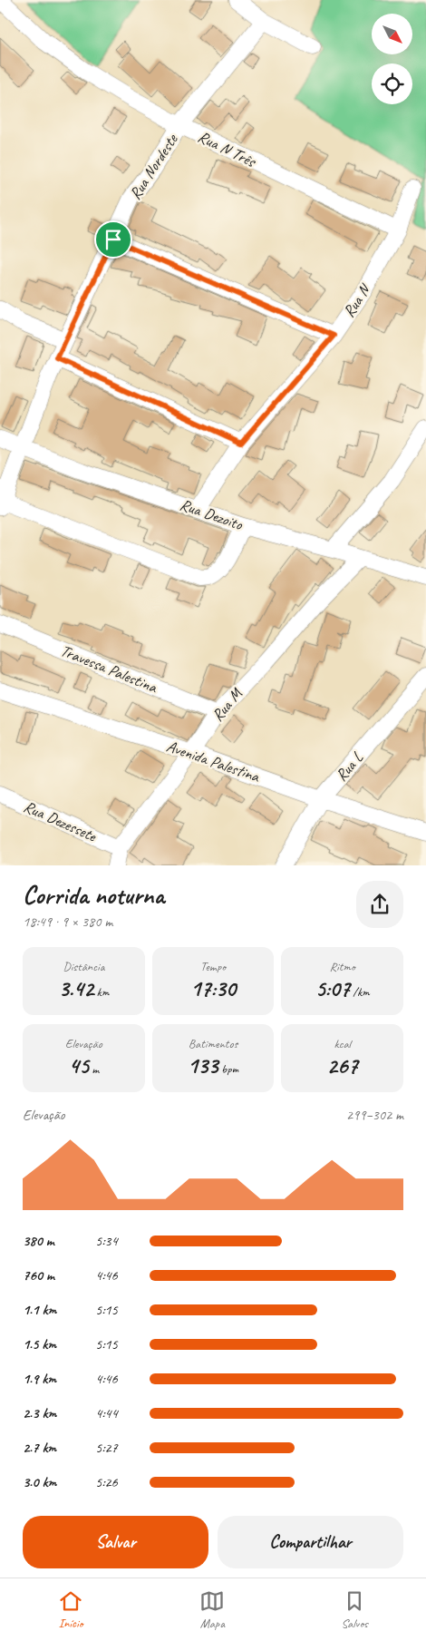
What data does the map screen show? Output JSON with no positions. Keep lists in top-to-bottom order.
{
  "streets": {
    "street": [
      "Rua N Três",
      "Rua Nordeste",
      "Rua N",
      "Rua Dezoito",
      "Travessa Palestina",
      "Rua M",
      "Avenida Palestina",
      "Rua L",
      "Rua Dezessete"
    ]
  },
  "crossings": [
    ["Rua N Três", "Rua Nordeste"],
    ["Rua N Três", "Rua N"],
    ["Rua Nordeste", "Rua Dezoito"],
    ["Rua N", "Rua Dezoito"],
    ["Rua Dezoito", "Rua M"],
    ["Travessa Palestina", "Rua M"],
    ["Rua M", "Avenida Palestina"],
    ["Rua M", "Rua Dezessete"],
    ["Avenida Palestina", "Rua L"]
  ],
  "north": "bottom right",
  "page": {
    "heading": ["Corrida noturna", "18:49 · 9 × 380 m"],
    "stats": [
      ["Distância", "3.42 km"],
      ["Tempo", "17:30"],
      ["Ritmo", "5:07 /km"],
      ["Elevação", "45 m"],
      ["Batimentos", "133 bpm"],
      ["kcal", "267"]
    ],
    "chart": ["Elevação", "299–302 m"],
    "list": [
      {
        "name": "380 m",
        "note": "5:34"
      },
      {
        "name": "760 m",
        "note": "4:46"
      },
      {
        "name": "1.1 km",
        "note": "5:15"
      },
      {
        "name": "1.5 km",
        "note": "5:15"
      },
      {
        "name": "1.9 km",
        "note": "4:46"
      },
      {
        "name": "2.3 km",
        "note": "4:44"
      },
      {
        "name": "2.7 km",
        "note": "5:27"
      },
      {
        "name": "3.0 km",
        "note": "5:26"
      }
    ],
    "buttons": ["Salvar", "Compartilhar"],
    "tabs": ["Início", "Mapa", "Salvos"]
  }
}
